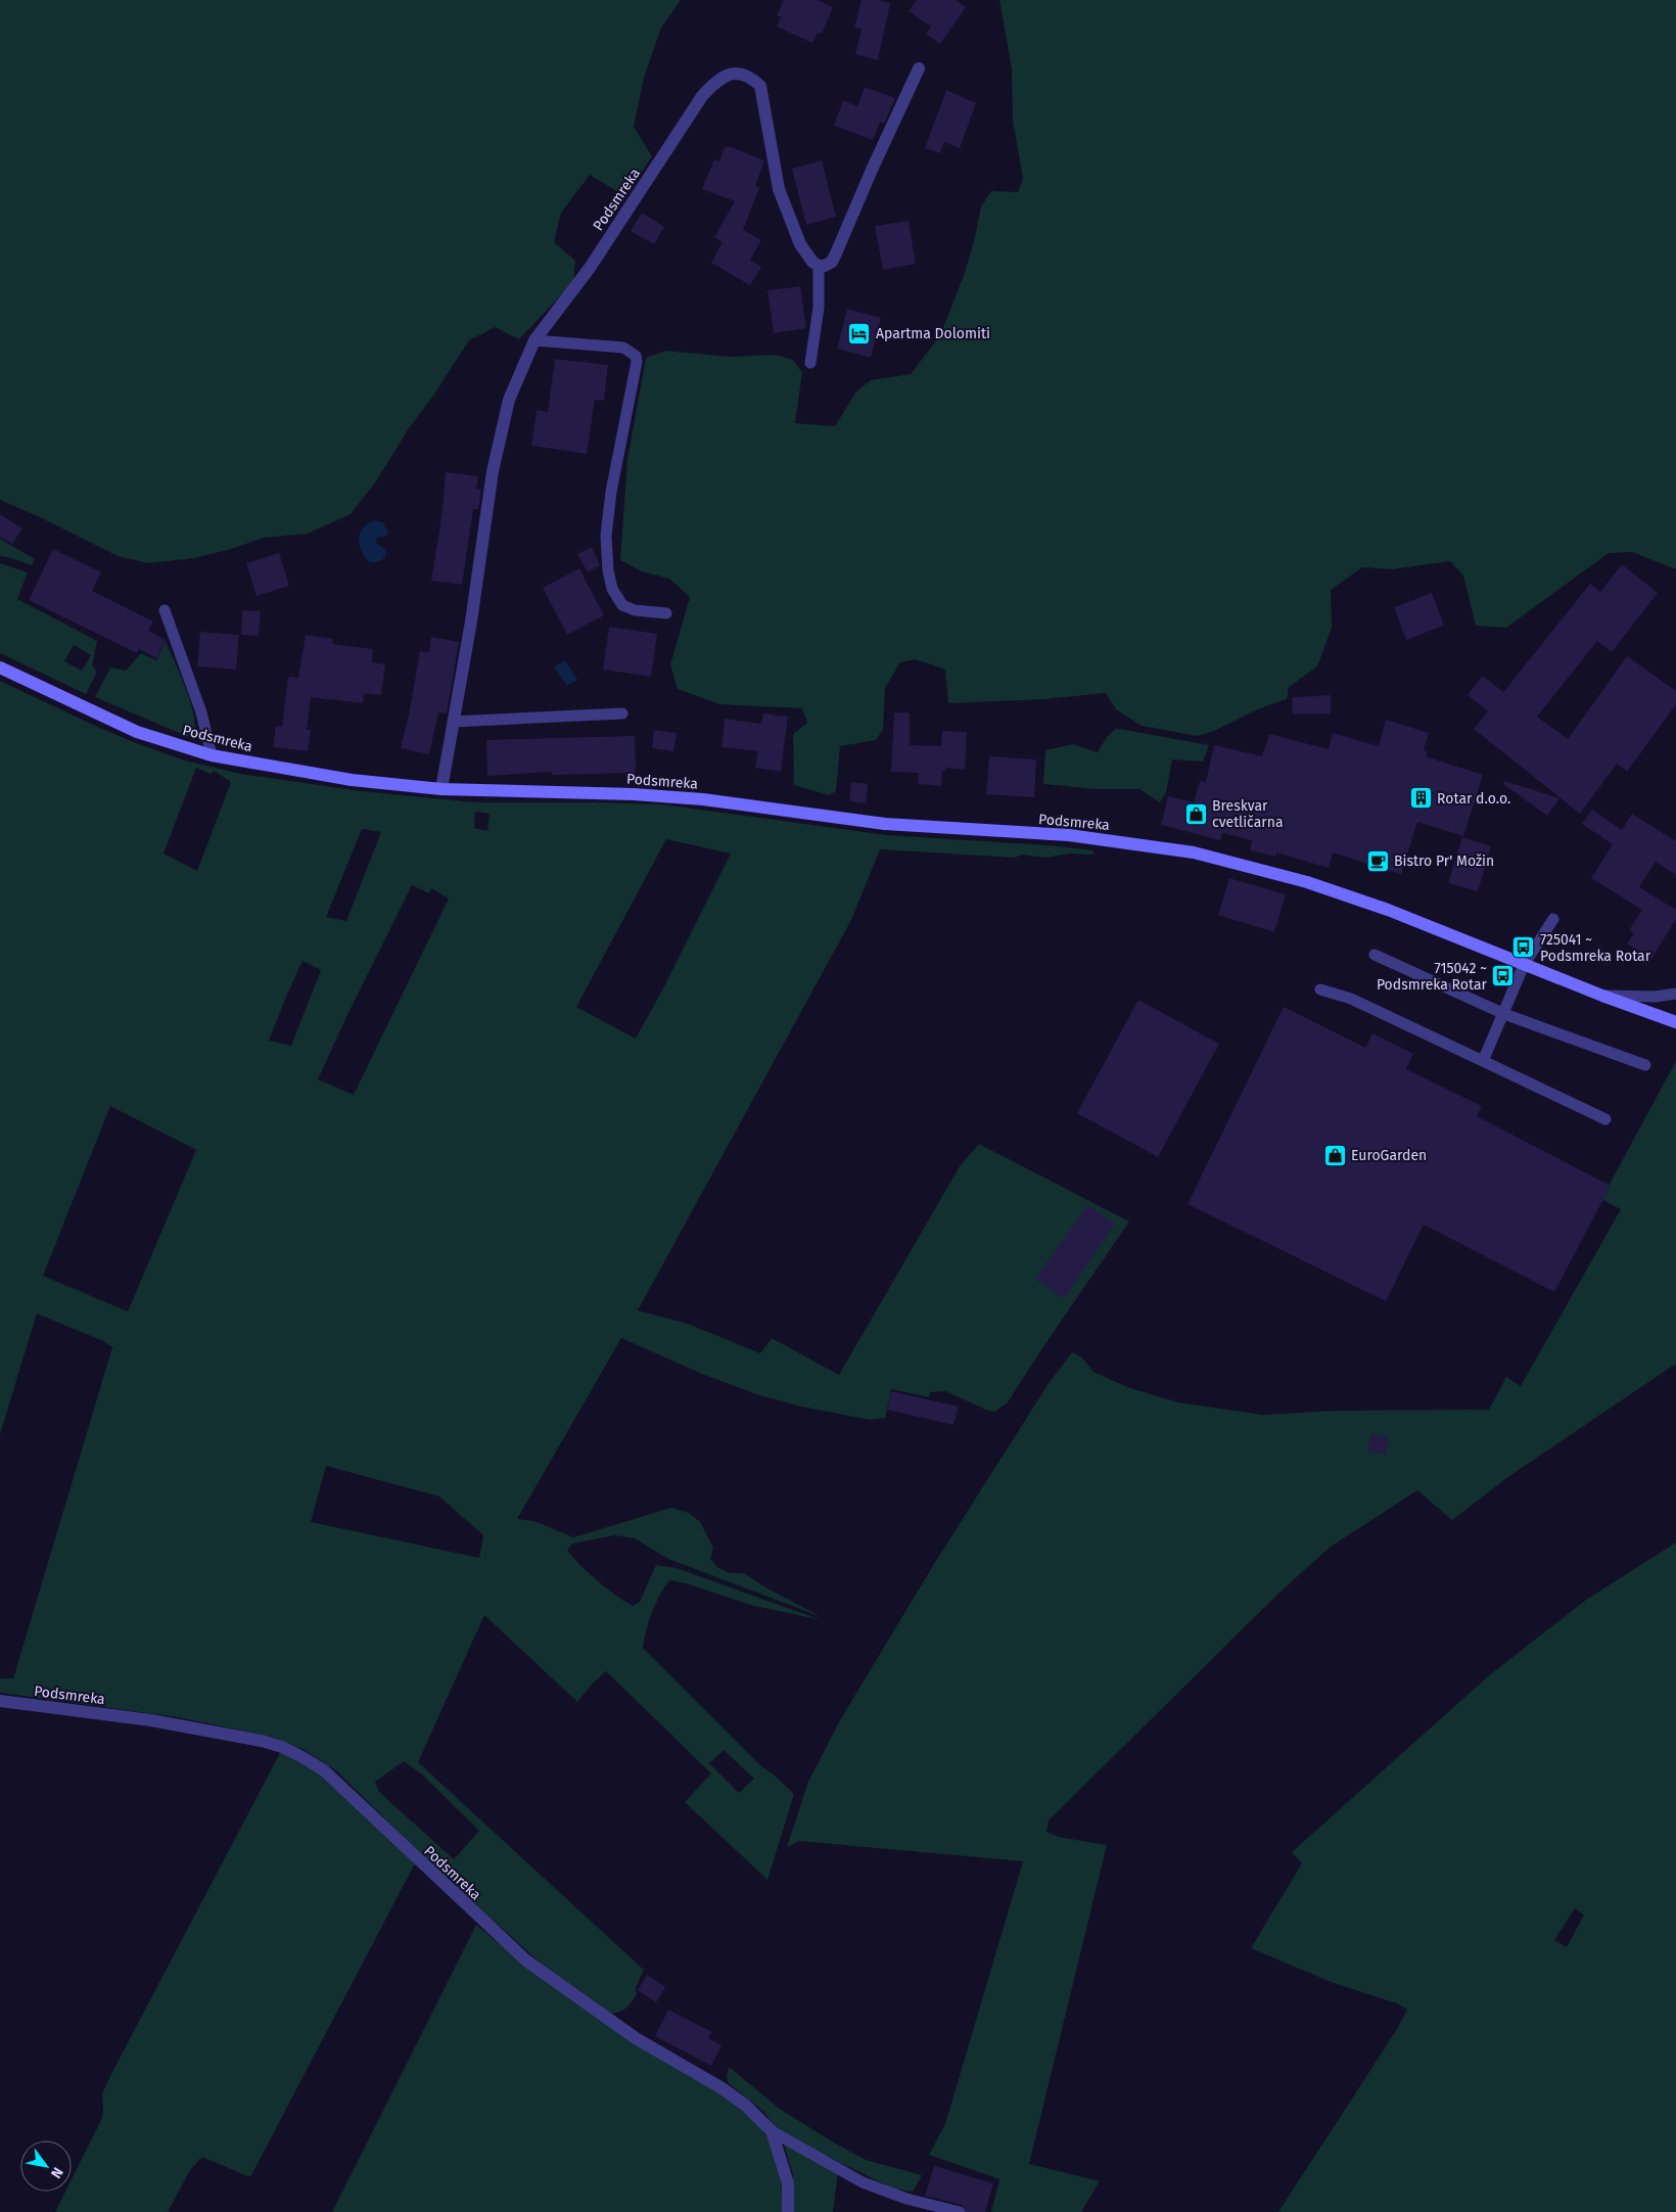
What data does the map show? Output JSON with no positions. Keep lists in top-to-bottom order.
{
  "streets": {
    "street": ["Podsmreka"]
  },
  "places": {
    "hotel": ["Apartma Dolomiti"],
    "building": ["Rotar d.o.o."],
    "shop": ["Breskvar cvetličarna", "EuroGarden"],
    "cafe": ["Bistro Pr' Možin"],
    "bus stop": ["725041 ~ Podsmreka Rotar", "715042 ~ Podsmreka Rotar"]
  },
  "north": "bottom right"
}
